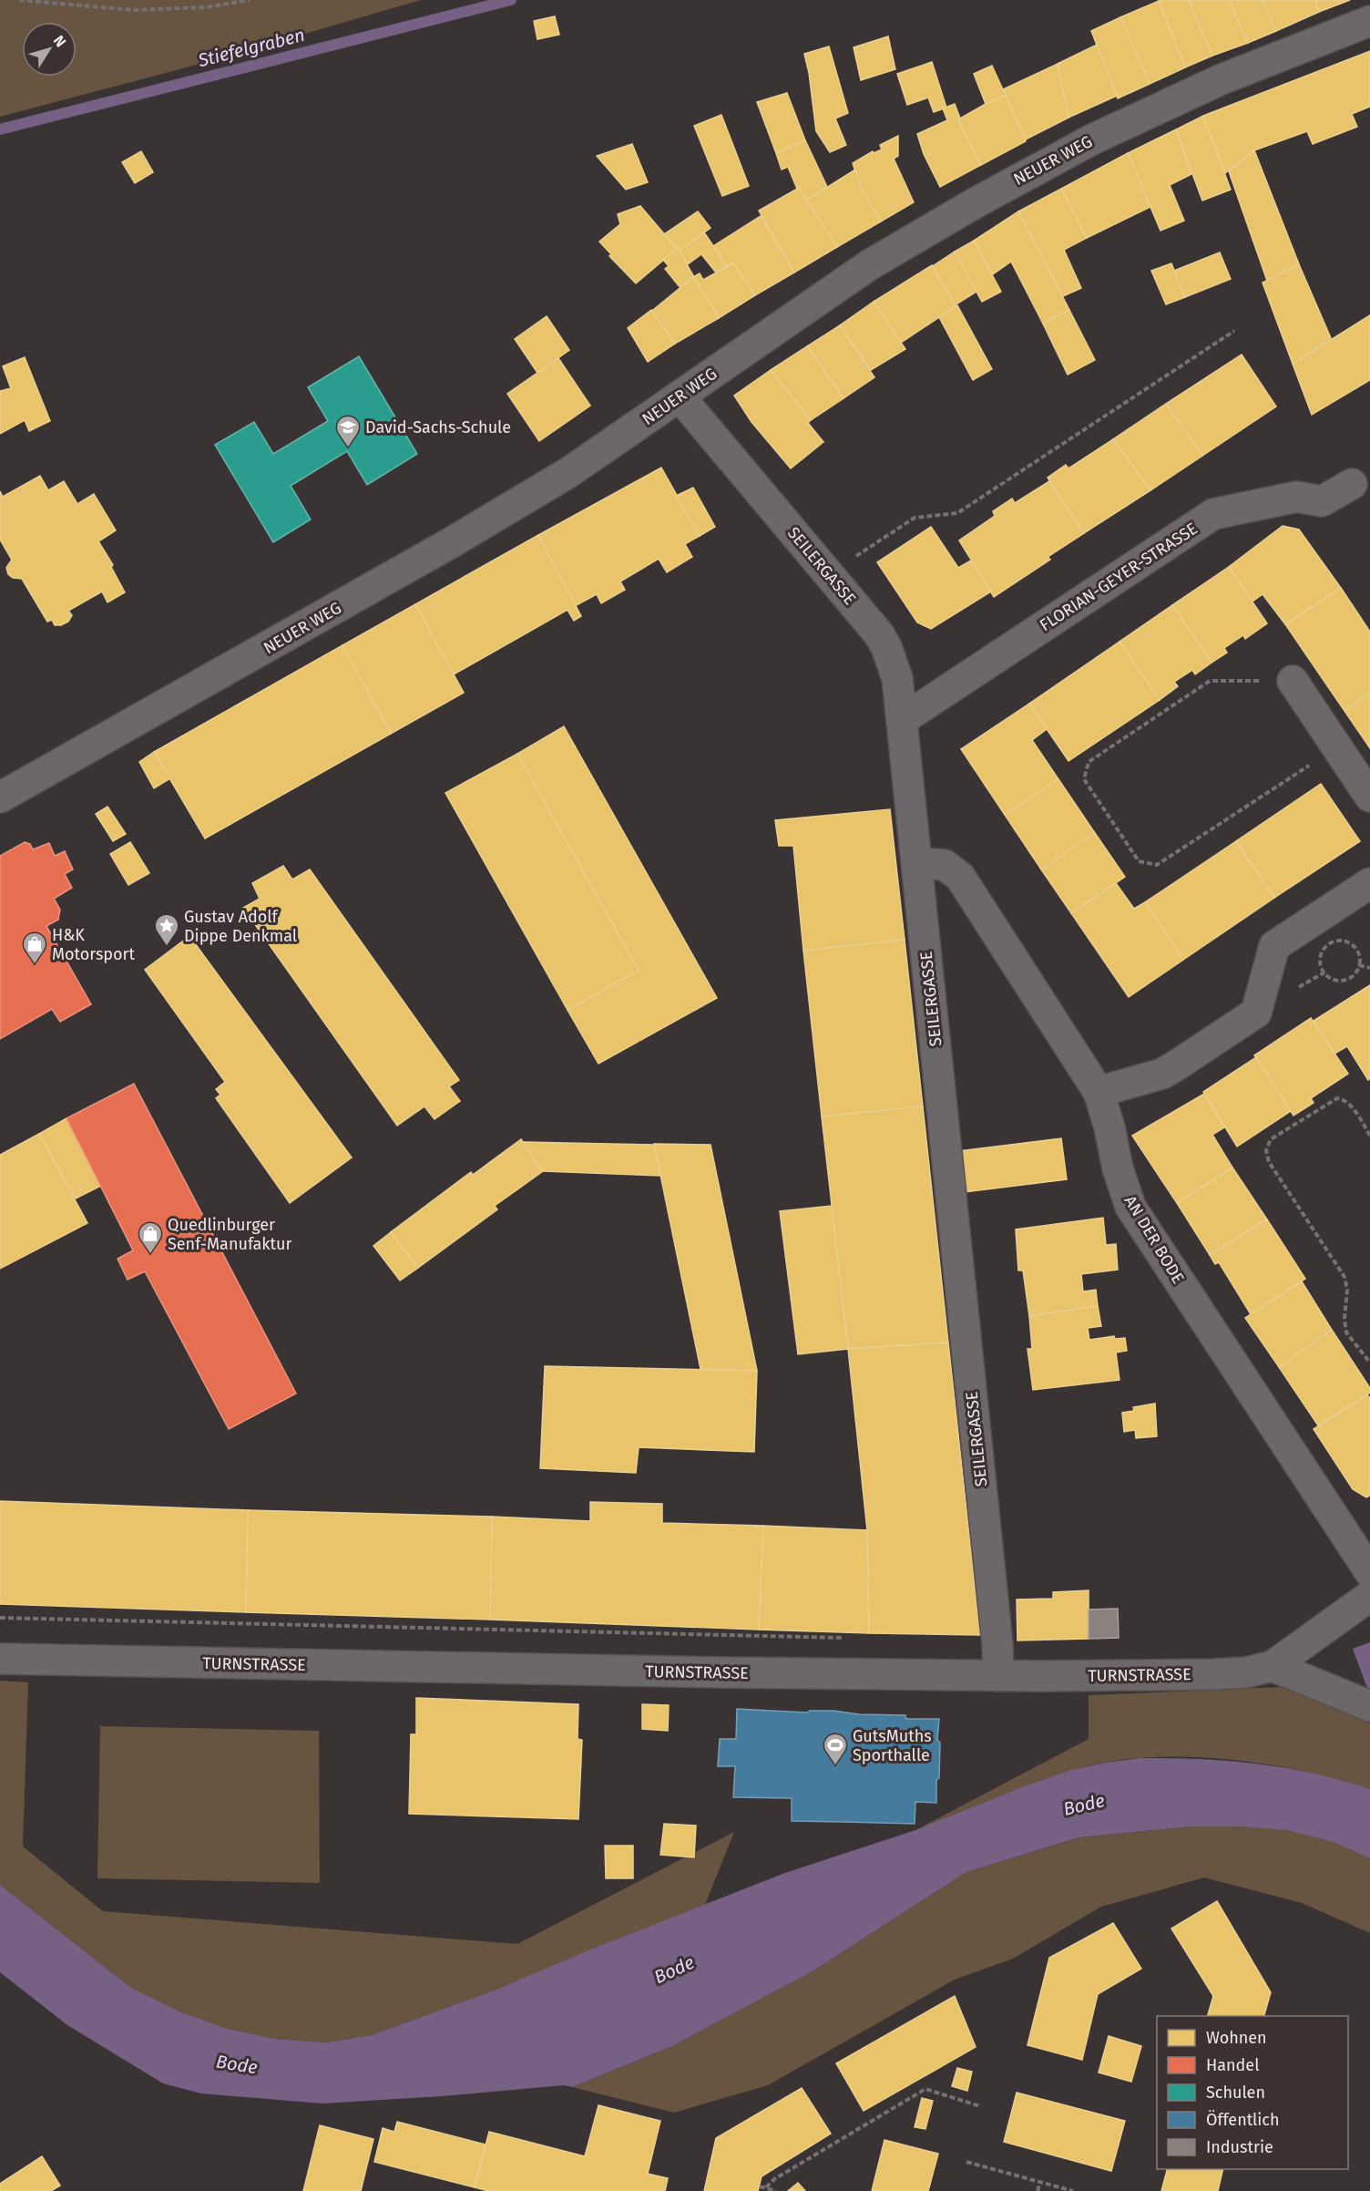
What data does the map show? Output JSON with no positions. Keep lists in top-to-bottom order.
{
  "streets": {
    "street": [
      "NEUER WEG",
      "SEILERGASSE",
      "FLORIAN-GEYER-STRASSE",
      "AN DER BODE",
      "TURNSTRASSE"
    ]
  },
  "crossings": [
    ["NEUER WEG", "SEILERGASSE"],
    ["SEILERGASSE", "FLORIAN-GEYER-STRASSE"],
    ["SEILERGASSE", "AN DER BODE"],
    ["SEILERGASSE", "TURNSTRASSE"]
  ],
  "water": ["Stiefelgraben", "Bode"],
  "places": {
    "school or university": ["David-Sachs-Schule"],
    "place": ["Gustav Adolf Dippe Denkmal"],
    "shop": ["H&K Motorsport", "Quedlinburger Senf-Manufaktur"],
    "sports": ["GutsMuths Sporthalle"]
  },
  "legend": [
    "Wohnen",
    "Handel",
    "Schulen",
    "Öffentlich",
    "Industrie"
  ],
  "north": "top right"
}
